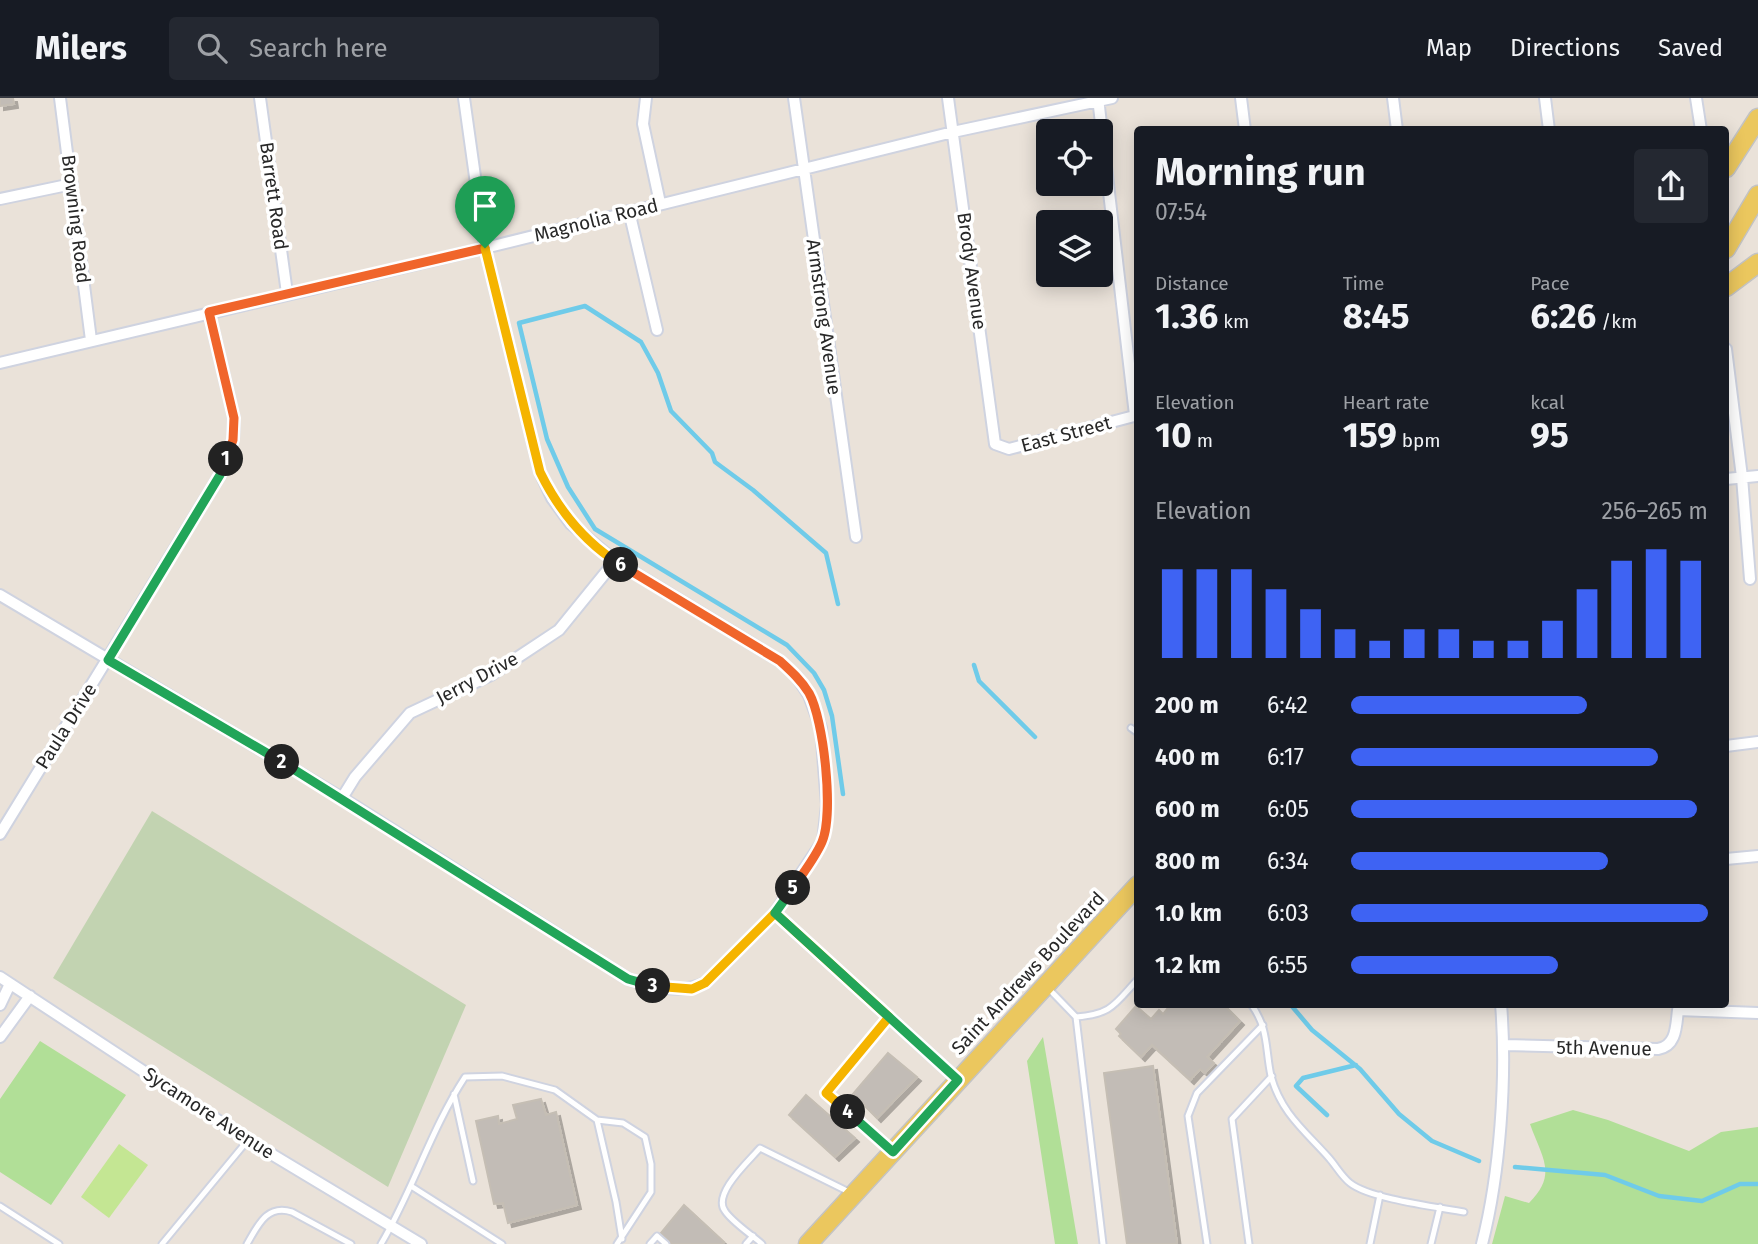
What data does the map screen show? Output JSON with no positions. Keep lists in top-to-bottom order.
{
  "streets": {
    "main road": ["Saint Andrews Boulevard"],
    "street": [
      "Barrett Road",
      "Browning Road",
      "Magnolia Road",
      "Brody Avenue",
      "Armstrong Avenue",
      "East Street",
      "Jerry Drive",
      "Paula Drive",
      "5th Avenue",
      "Sycamore Avenue"
    ]
  },
  "crossings": [
    ["Barrett Road", "Magnolia Road"],
    ["Browning Road", "Magnolia Road"],
    ["Magnolia Road", "Brody Avenue"],
    ["Magnolia Road", "Armstrong Avenue"],
    ["Magnolia Road", "Paula Drive"],
    ["Brody Avenue", "East Street"]
  ],
  "page": {
    "header": "Milers",
    "search": "Search here",
    "nav": ["Map", "Directions", "Saved"],
    "heading": ["Morning run", "07:54"],
    "stats": [
      ["Distance", "1.36 km"],
      ["Time", "8:45"],
      ["Pace", "6:26 /km"],
      ["Elevation", "10 m"],
      ["Heart rate", "159 bpm"],
      ["kcal", "95"]
    ],
    "pins": [
      "1",
      "6",
      "2",
      "5",
      "3",
      "4"
    ],
    "chart": ["Elevation", "256–265 m"],
    "list": [
      {
        "name": "200 m",
        "note": "6:42"
      },
      {
        "name": "400 m",
        "note": "6:17"
      },
      {
        "name": "600 m",
        "note": "6:05"
      },
      {
        "name": "800 m",
        "note": "6:34"
      },
      {
        "name": "1.0 km",
        "note": "6:03"
      },
      {
        "name": "1.2 km",
        "note": "6:55"
      }
    ]
  }
}
